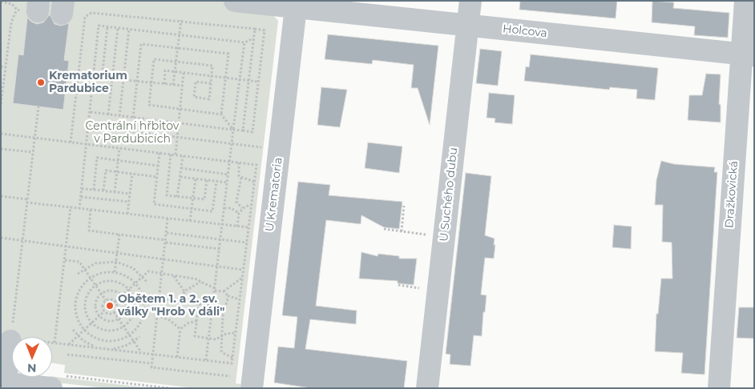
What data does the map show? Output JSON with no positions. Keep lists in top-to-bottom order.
{
  "streets": {
    "street": [
      "Holcova",
      "U Krematoria",
      "U Suchého dubu",
      "Dražkovická"
    ]
  },
  "crossings": [
    ["Holcova", "U Krematoria"],
    ["Holcova", "U Suchého dubu"],
    ["Holcova", "Dražkovická"]
  ],
  "parks": ["Centrální hřbitov v Pardubicích"],
  "places": ["Krematorium Pardubice", "Obětem 1. a 2. sv. války \"Hrob v dáli\""],
  "north": "bottom"
}
